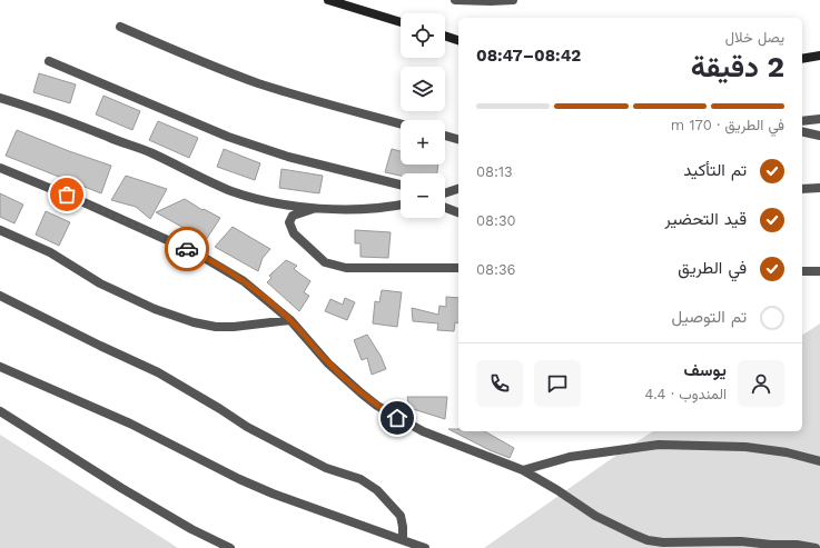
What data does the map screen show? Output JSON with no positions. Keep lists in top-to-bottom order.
{
  "page": {
    "map_buttons": ["+", "−"],
    "heading": ["2 دقيقة", "يصل خلال", "08:42–08:47"],
    "panel": ["يوسف", "المندوب · 4.4"],
    "bar": "في الطريق · 170 m",
    "list": [
      ["تم التأكيد", "08:13"],
      ["قيد التحضير", "08:30"],
      ["في الطريق", "08:36"],
      "تم التوصيل"
    ]
  }
}
